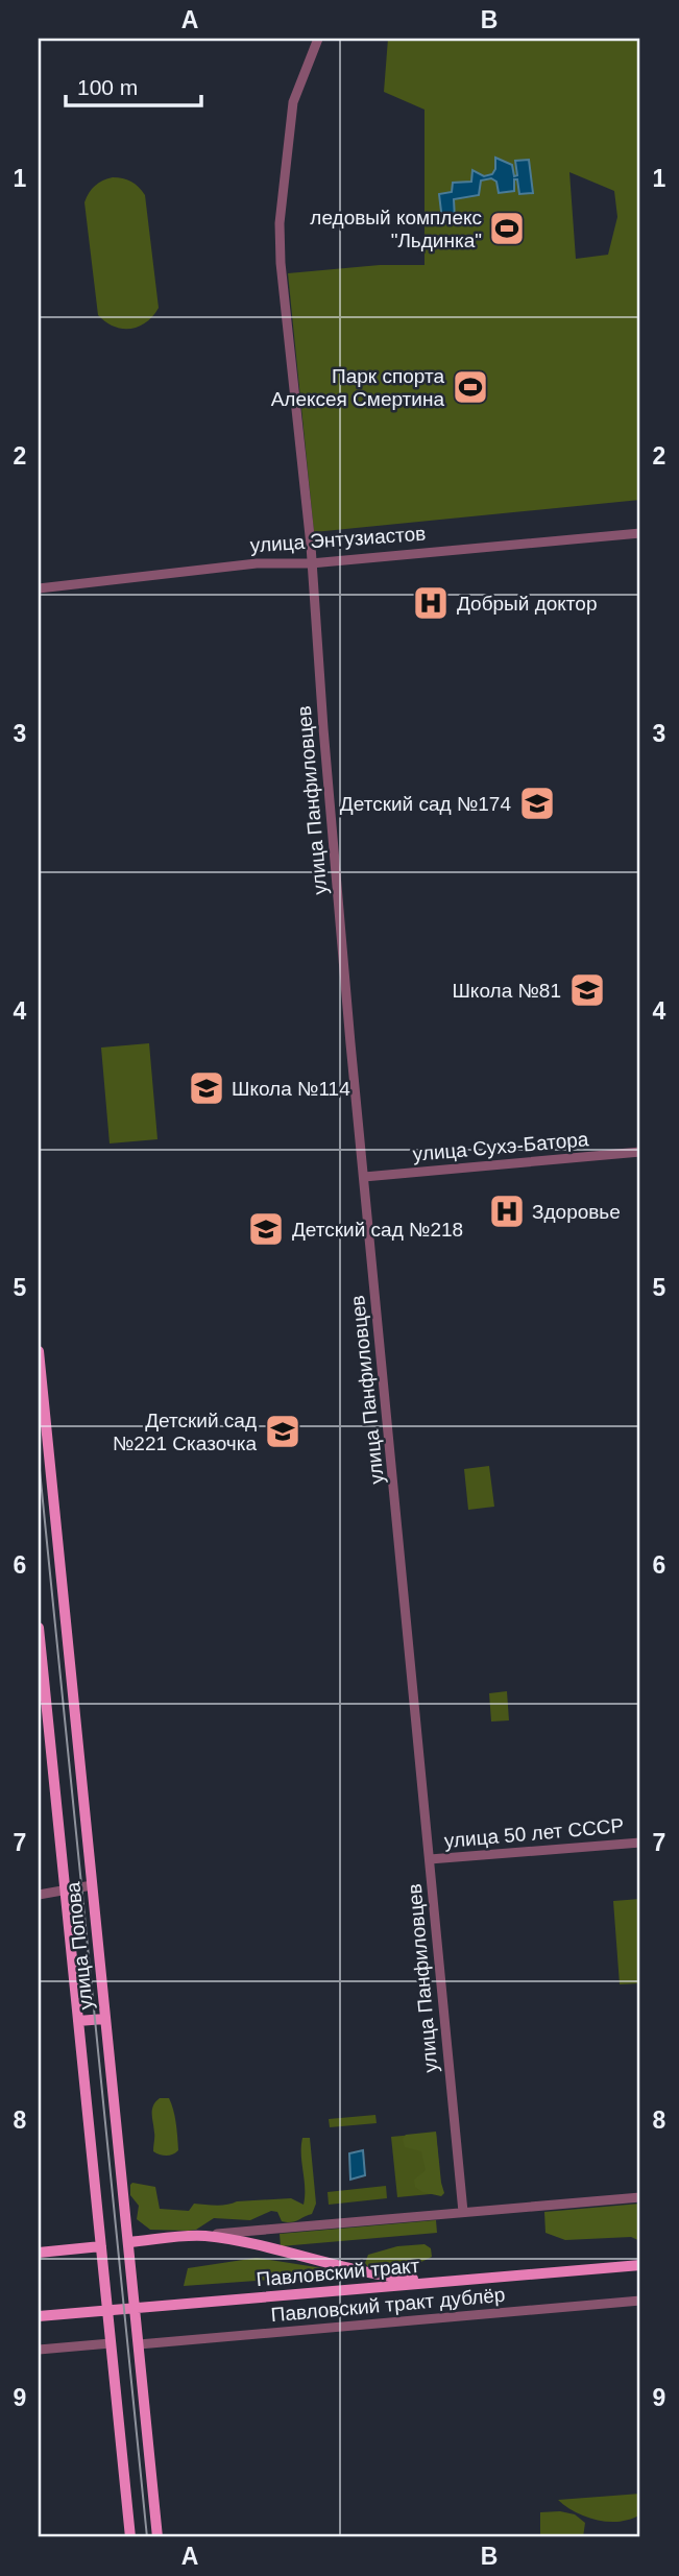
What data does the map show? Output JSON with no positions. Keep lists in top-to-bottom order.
{
  "streets": {
    "main road": ["улица Попова", "Павловский тракт"],
    "street": [
      "улица Энтузиастов",
      "улица Панфиловцев",
      "улица Сухэ-Батора",
      "улица 50 лет СССР",
      "Павловский тракт дублёр"
    ]
  },
  "crossings": [
    ["улица Энтузиастов", "улица Панфиловцев"],
    ["улица Панфиловцев", "улица Сухэ-Батора"],
    ["улица Панфиловцев", "улица 50 лет СССР"],
    ["улица Попова", "Павловский тракт"],
    ["улица Попова", "Павловский тракт дублёр"]
  ],
  "places": {
    "sports": ["ледовый комплекс \"Льдинка\"", "Парк спорта Алексея Смертина"],
    "hospital": ["Добрый доктор", "Здоровье"],
    "school or university": [
      "Детский сад №174",
      "Школа №81",
      "Школа №114",
      "Детский сад №218",
      "Детский сад №221 Сказочка"
    ]
  },
  "scale_bar": "100 m",
  "grid": {
    "columns": ["A", "B"],
    "rows": [
      "1",
      "2",
      "3",
      "4",
      "5",
      "6",
      "7",
      "8",
      "9"
    ]
  }
}
